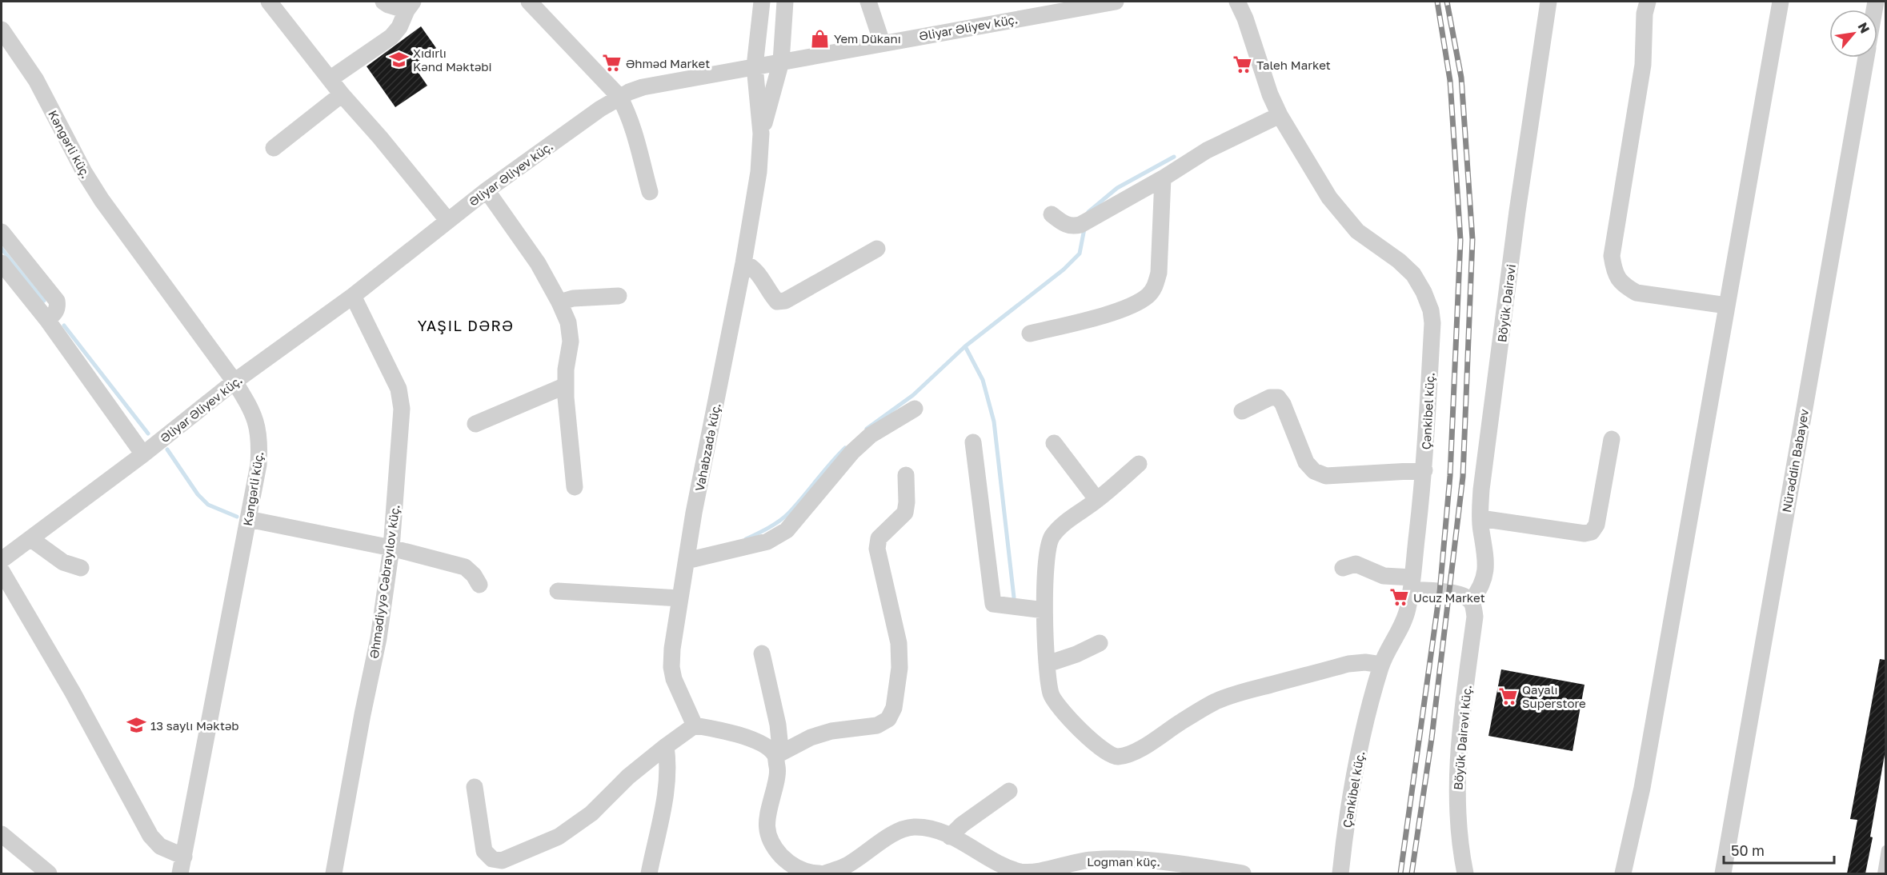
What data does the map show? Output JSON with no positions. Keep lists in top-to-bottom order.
{
  "streets": {
    "street": [
      "Əliyar Əliyev küç.",
      "Kəngərli küç.",
      "Böyük Dairəvi",
      "Çənkibel küç.",
      "Vahabzadə küç.",
      "Nürəddin Babayev",
      "Əhmədiyyə Cəbrayılov küç.",
      "Böyük Dairəvi küç.",
      "Loğman küç."
    ]
  },
  "crossings": [
    ["Əliyar Əliyev küç.", "Kəngərli küç."],
    ["Əliyar Əliyev küç.", "Vahabzadə küç."],
    ["Əliyar Əliyev küç.", "Əhmədiyyə Cəbrayılov küç."],
    ["Böyük Dairəvi", "Böyük Dairəvi küç."]
  ],
  "districts": ["YAŞIL DƏRƏ"],
  "places": {
    "shop": ["Yem Dükanı"],
    "school or university": ["Xıdırlı Kənd Məktəbi", "13 saylı Məktəb"],
    "supermarket": [
      "Əhməd Market",
      "Taleh Market",
      "Ucuz Market",
      "Qayalı Superstore"
    ]
  },
  "scale_bar": "50 m",
  "north": "top right"
}
